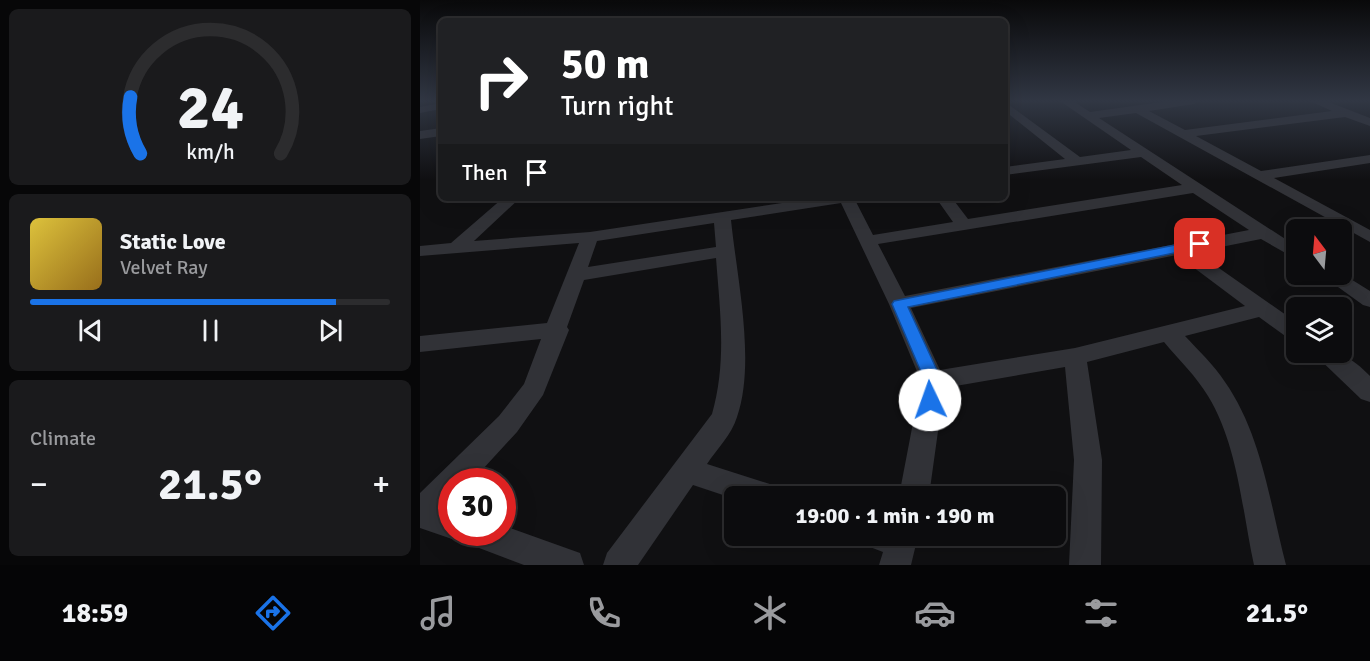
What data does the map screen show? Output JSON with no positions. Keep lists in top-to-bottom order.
{
  "north": "top",
  "page": {
    "turn": ["50 m", "Turn right"],
    "then": "Then",
    "song": ["Static Love", "Velvet Ray"],
    "tile": "Climate",
    "heat": ["−", "21.5°", "+"],
    "limit": "30",
    "trip": "19:00 · 1 min · 190 m",
    "tabs": ["18:59", "21.5°"],
    "gauge": ["24", "km/h"]
  }
}
